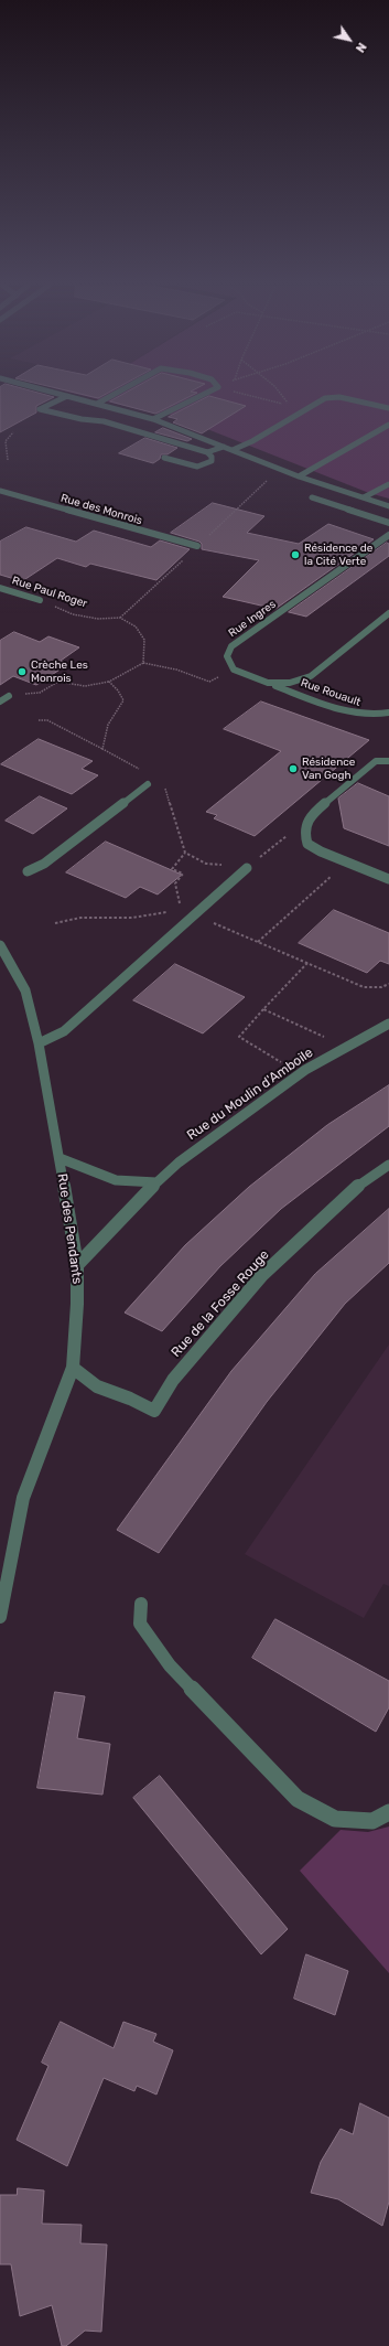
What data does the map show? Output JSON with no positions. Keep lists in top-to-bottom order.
{
  "streets": {
    "street": [
      "Rue des Monrois",
      "Rue Paul Roger",
      "Rue Ingres",
      "Rue Rouault",
      "Rue du Moulin d'Amboile",
      "Rue des Pendants",
      "Rue de la Fosse Rouge"
    ]
  },
  "crossings": [
    ["Rue du Moulin d'Amboile", "Rue des Pendants"],
    ["Rue des Pendants", "Rue de la Fosse Rouge"]
  ],
  "places": ["Résidence de la Cité Verte", "Crèche Les Monrois", "Résidence Van Gogh"],
  "north": "bottom right"
}
